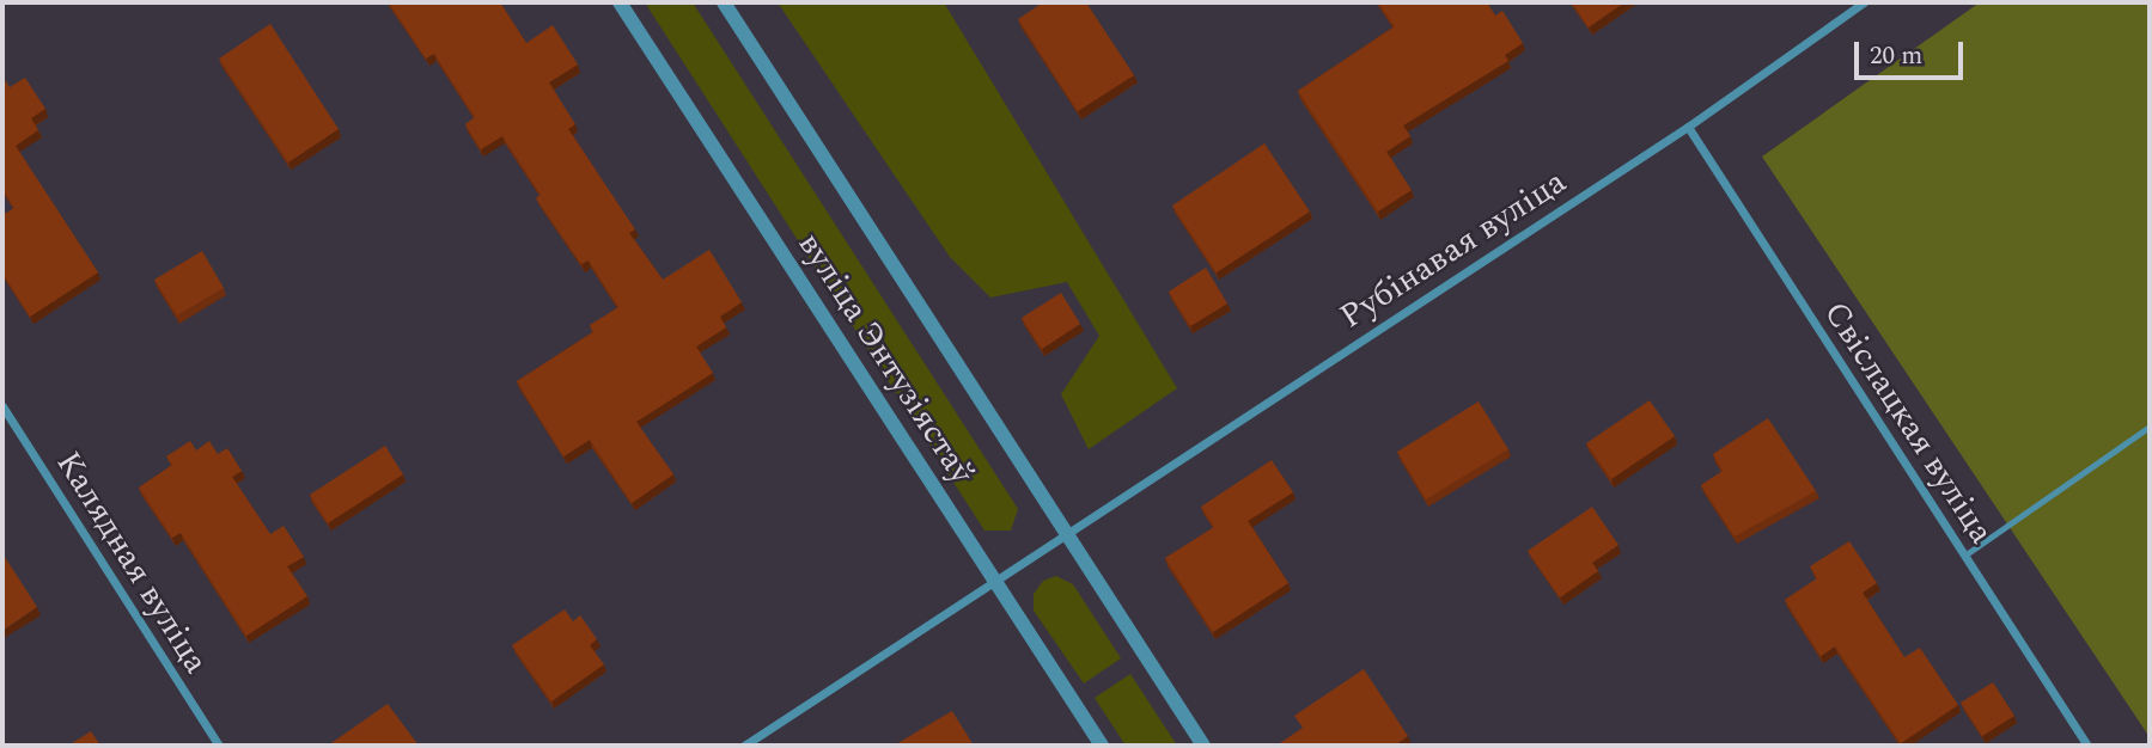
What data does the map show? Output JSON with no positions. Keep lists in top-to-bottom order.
{
  "streets": {
    "street": [
      "Рубінавая вуліца",
      "вуліца Энтузіястаў",
      "Свіслацкая вуліца",
      "Калядная вуліца"
    ]
  },
  "crossings": [
    ["Рубінавая вуліца", "вуліца Энтузіястаў"],
    ["Рубінавая вуліца", "Свіслацкая вуліца"]
  ],
  "scale_bar": "20 m"
}
